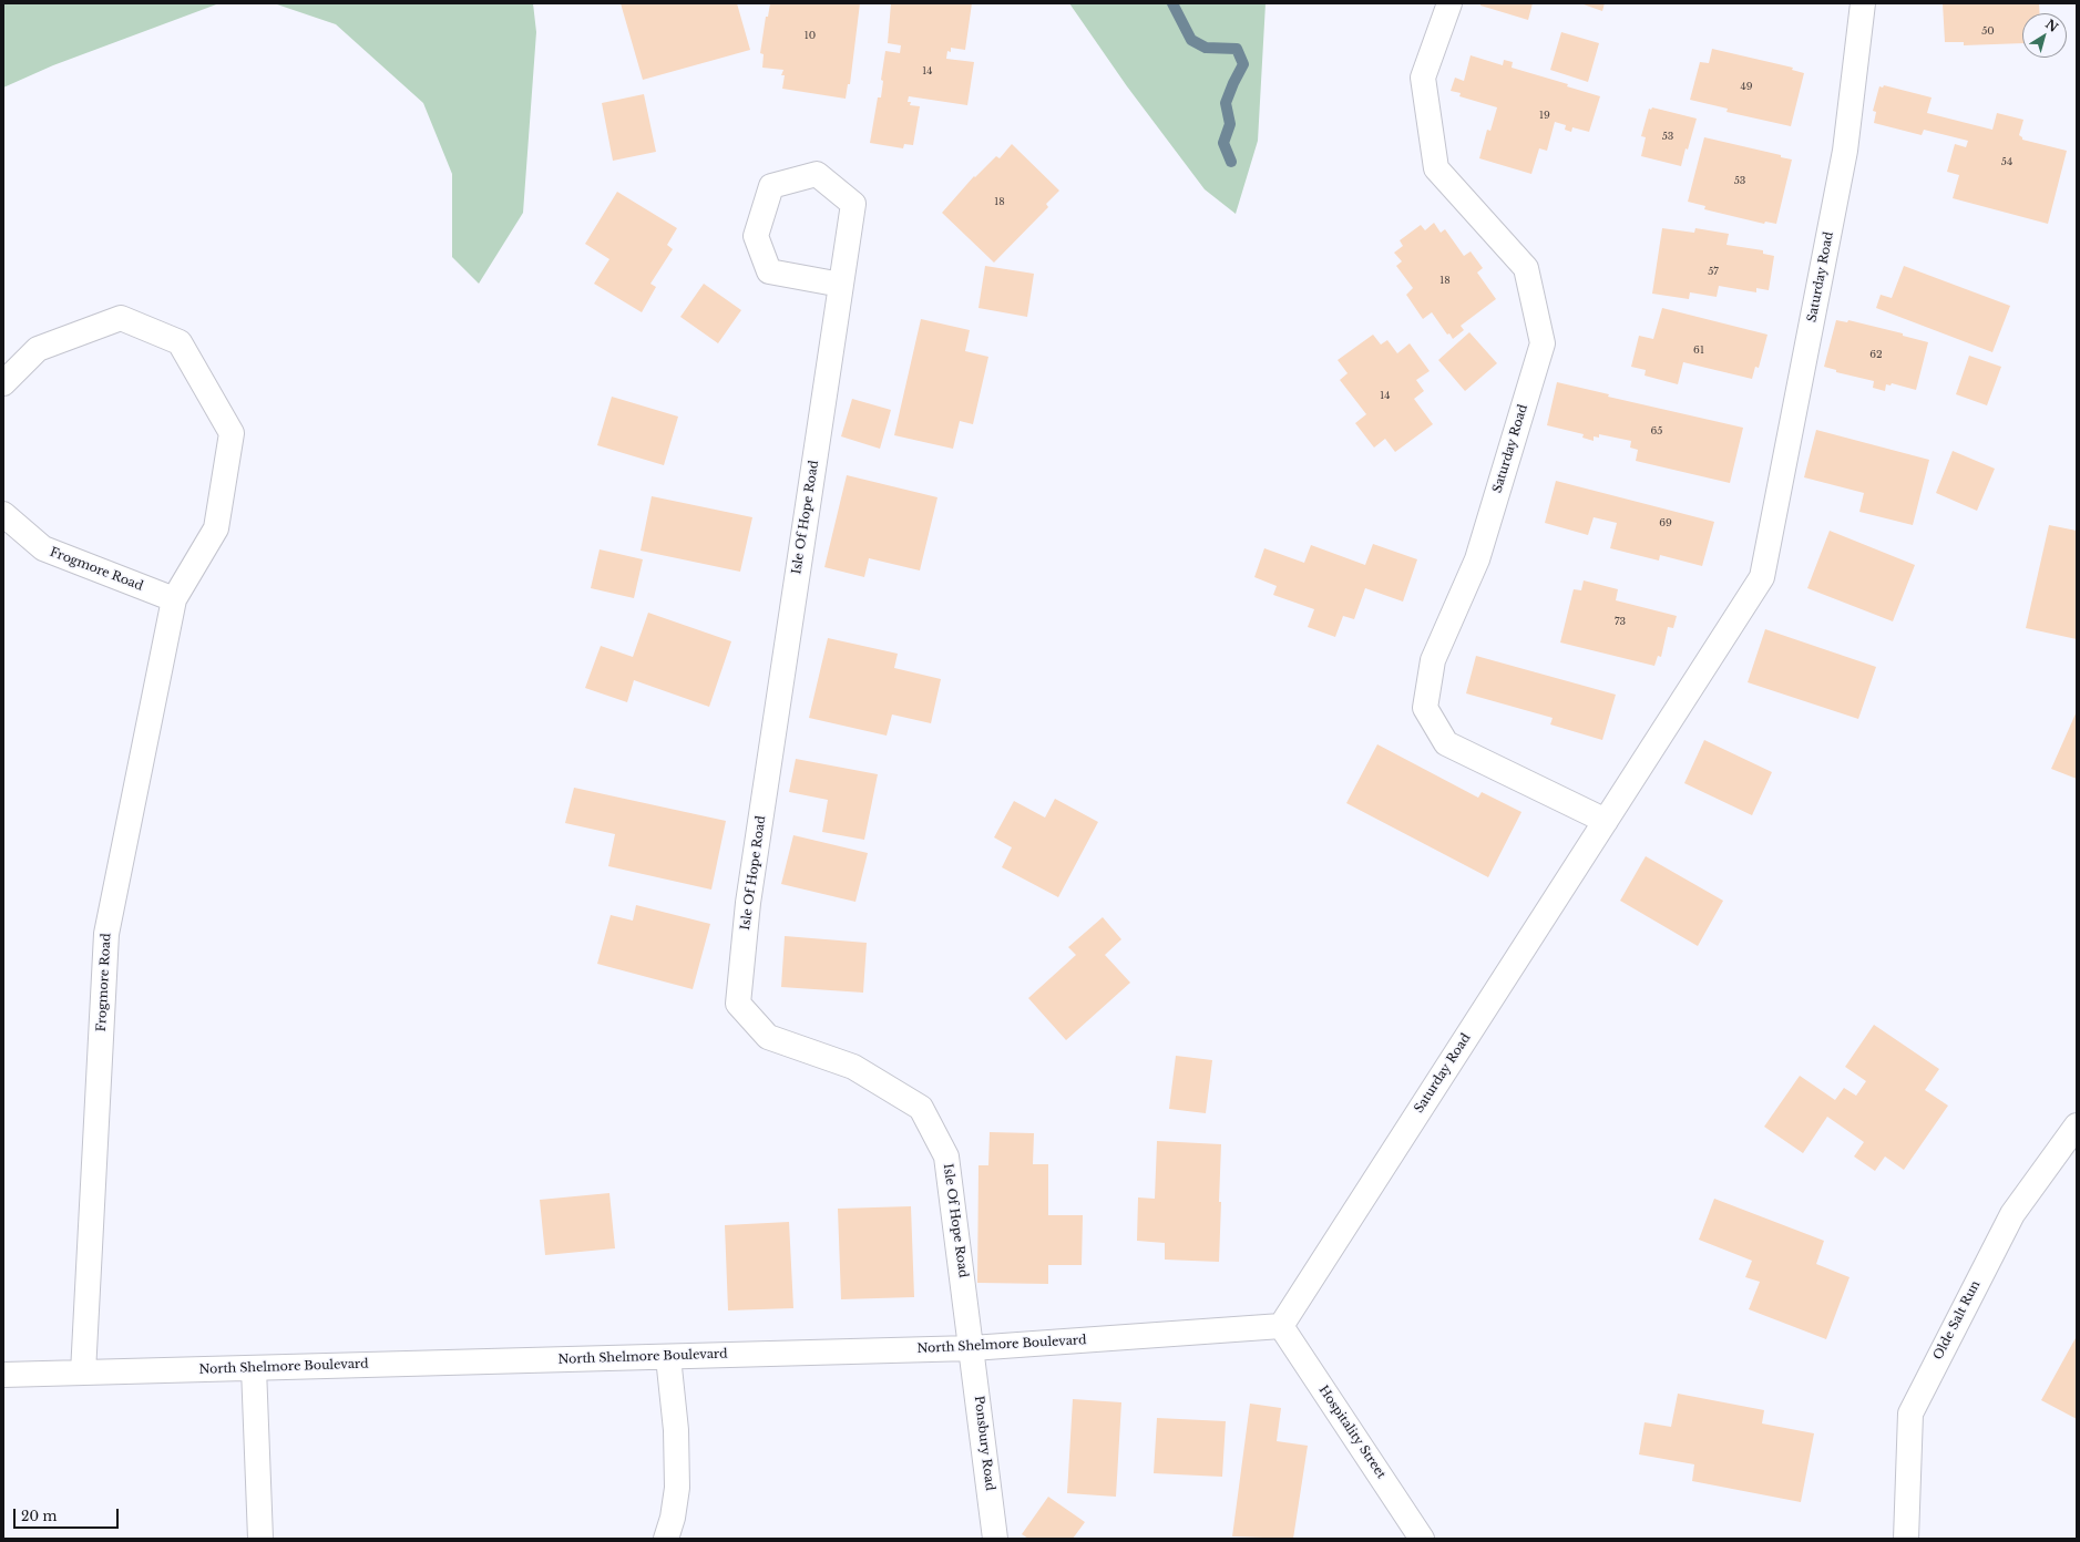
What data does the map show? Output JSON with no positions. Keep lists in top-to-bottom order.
{
  "streets": {
    "street": [
      "Saturday Road",
      "Isle Of Hope Road",
      "Frogmore Road",
      "Olde Salt Run",
      "North Shelmore Boulevard",
      "Hospitality Street",
      "Ponsbury Road"
    ]
  },
  "crossings": [
    ["Saturday Road", "North Shelmore Boulevard"],
    ["Saturday Road", "Hospitality Street"],
    ["Isle Of Hope Road", "North Shelmore Boulevard"],
    ["Isle Of Hope Road", "Ponsbury Road"],
    ["Frogmore Road", "North Shelmore Boulevard"],
    ["North Shelmore Boulevard", "Hospitality Street"],
    ["North Shelmore Boulevard", "Ponsbury Road"]
  ],
  "house_numbers": [
    "50",
    "10",
    "14",
    "49",
    "19",
    "53",
    "54",
    "53",
    "18",
    "57",
    "18",
    "61",
    "62",
    "14",
    "65",
    "69",
    "73"
  ],
  "scale_bar": "20 m",
  "north": "top right"
}
